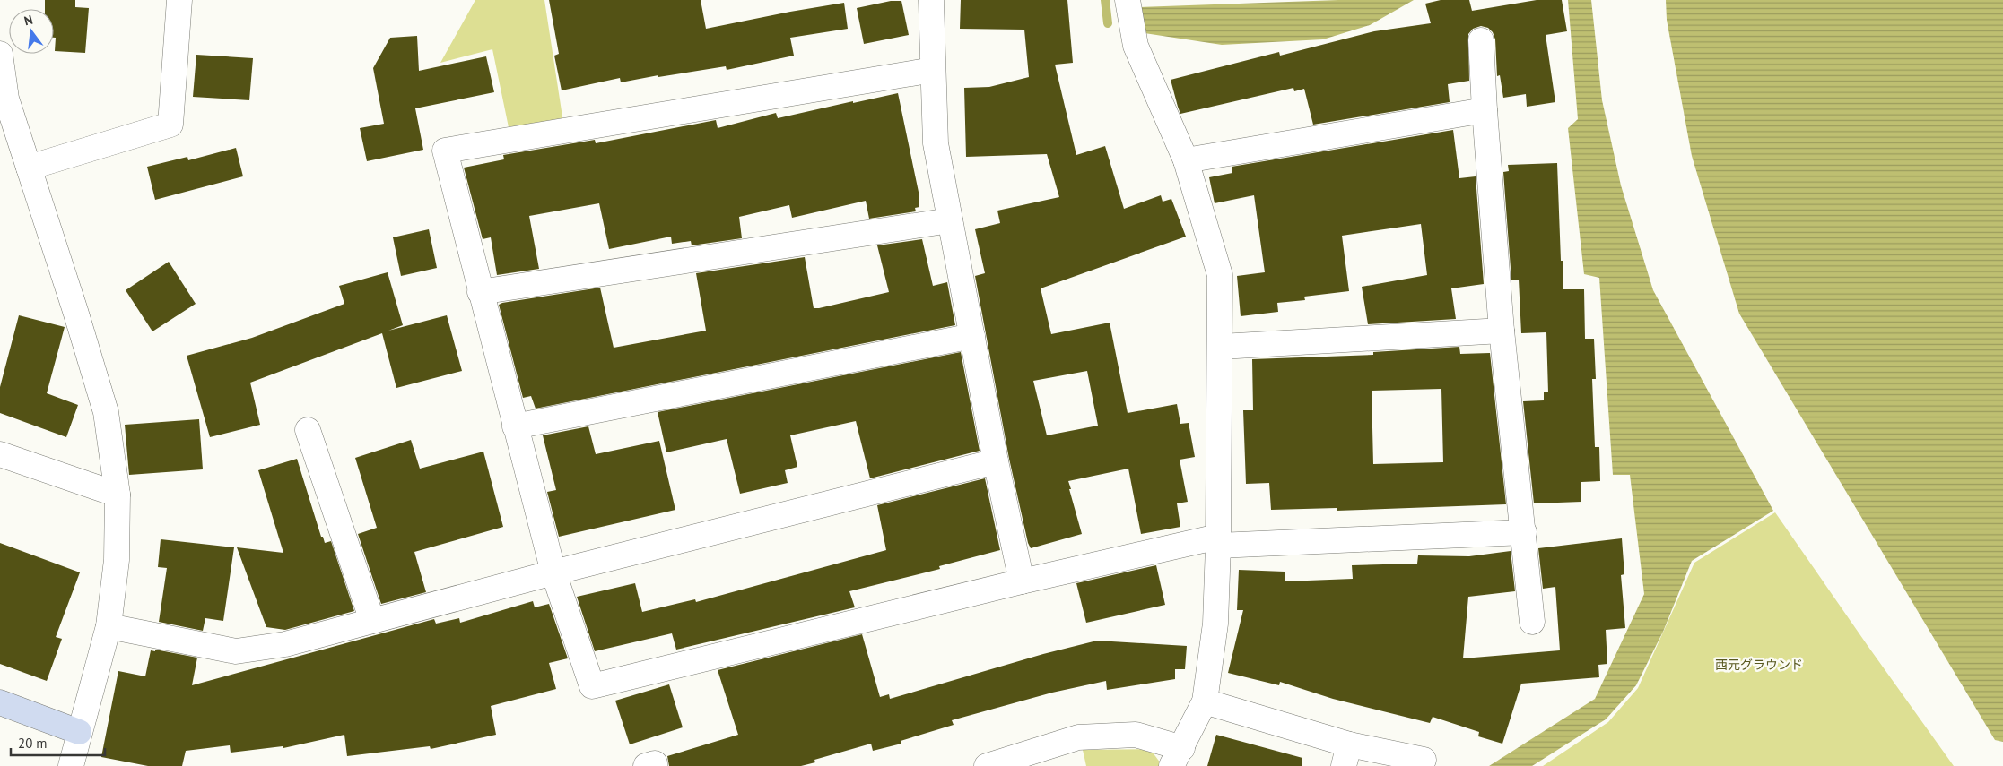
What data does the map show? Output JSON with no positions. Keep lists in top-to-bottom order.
{
  "parks": ["西元グラウンド"],
  "scale_bar": "20 m",
  "north": "top"
}
